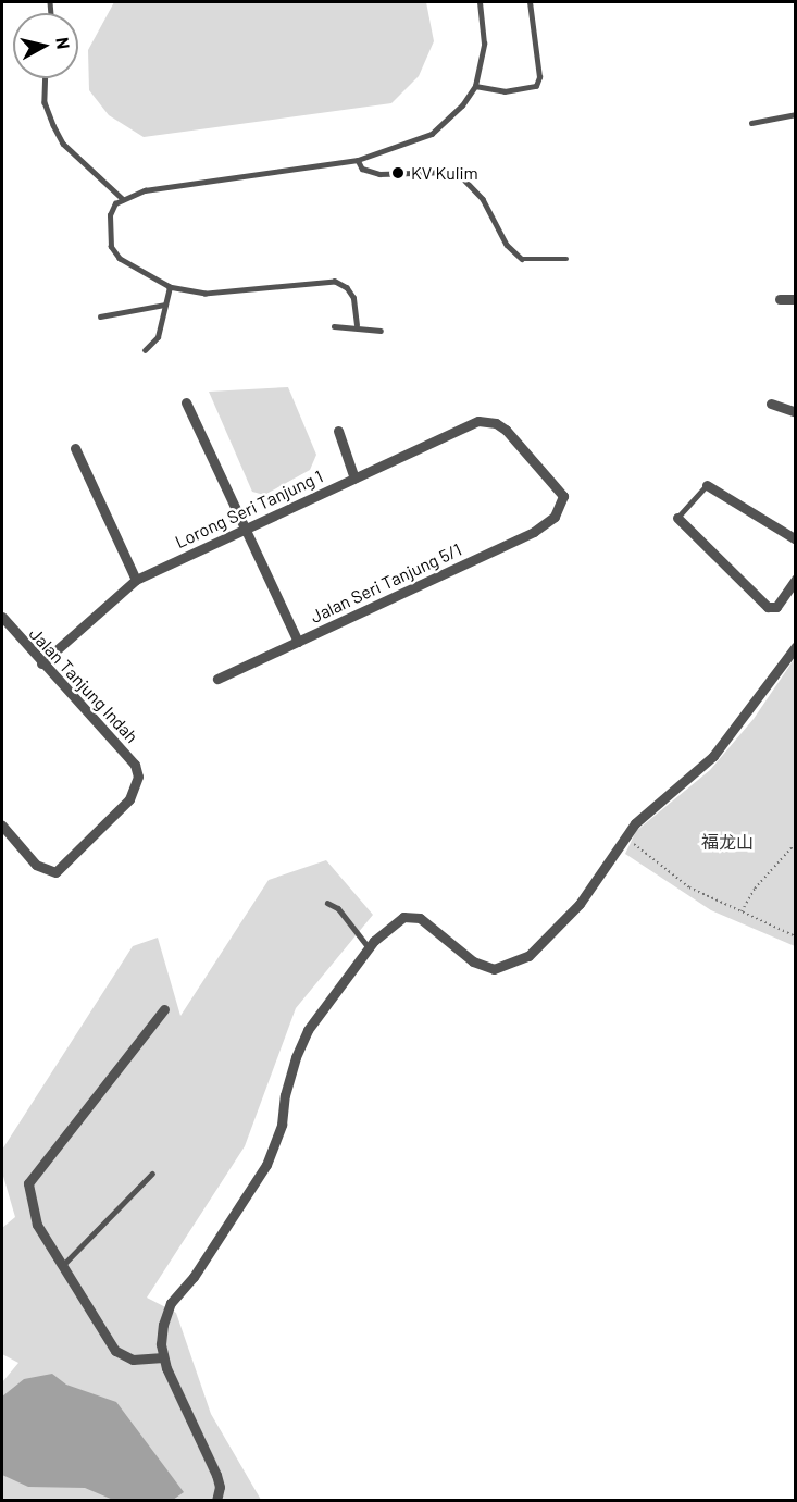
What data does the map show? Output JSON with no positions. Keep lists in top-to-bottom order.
{
  "streets": {
    "street": ["Lorong Seri Tanjung 1", "Jalan Seri Tanjung 5/1", "Jalan Tanjung Indah"]
  },
  "crossings": [
    ["Lorong Seri Tanjung 1", "Jalan Seri Tanjung 5/1"],
    ["Lorong Seri Tanjung 1", "Jalan Tanjung Indah"]
  ],
  "parks": ["福龙山"],
  "places": ["KV Kulim"],
  "north": "right"
}
